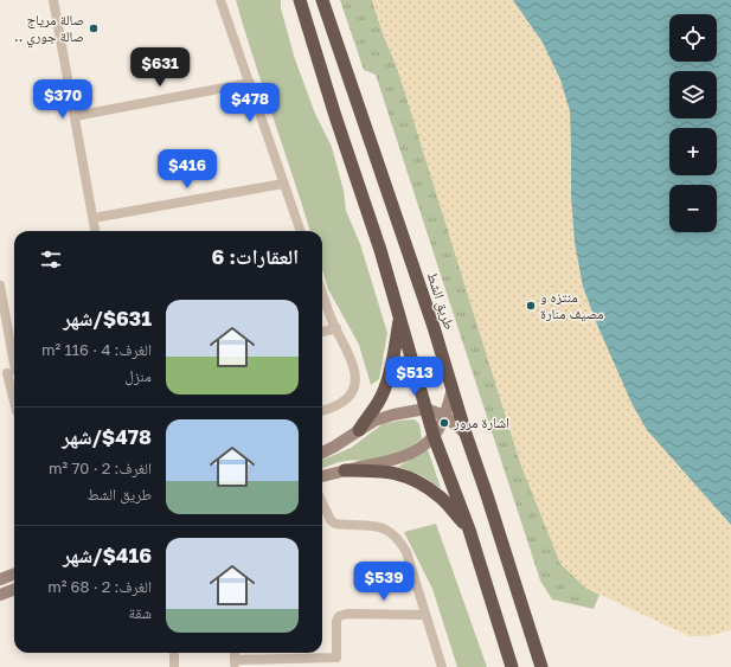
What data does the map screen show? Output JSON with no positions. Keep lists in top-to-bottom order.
{
  "streets": {
    "highway": ["طريق الشط"]
  },
  "places": ["صالة مرياج .. صالة جوري", "منتزه و مصيف منارة", "اشارة مرور"],
  "page": {
    "map_buttons": ["+", "−"],
    "price": [
      "$631",
      "$370",
      "$478",
      "$416",
      "$513",
      "$539"
    ],
    "heading": "العقارات: 6",
    "list": [
      {
        "name": "$631/شهر",
        "note": "الغرف: 4 · 116 m² · منزل"
      },
      {
        "name": "$478/شهر",
        "note": "الغرف: 2 · 70 m² · طريق الشط"
      },
      {
        "name": "$416/شهر",
        "note": "الغرف: 2 · 68 m² · شقة"
      }
    ]
  }
}
